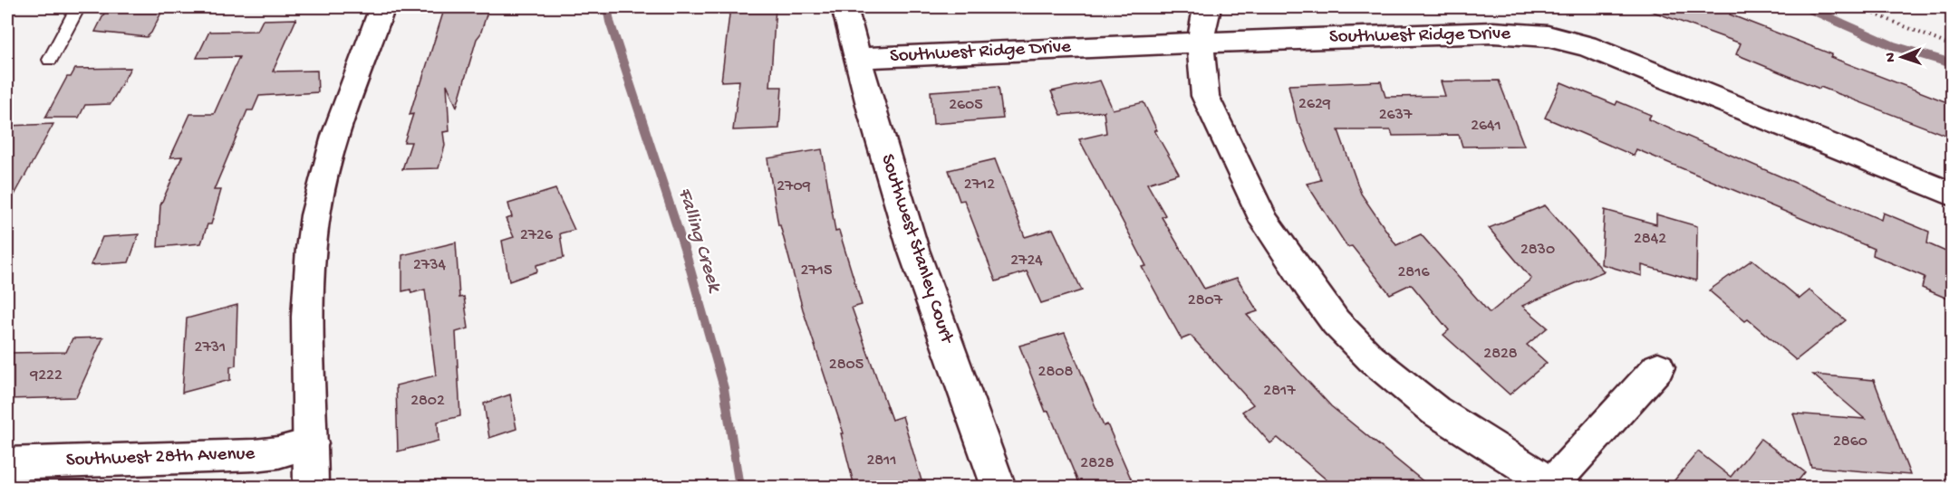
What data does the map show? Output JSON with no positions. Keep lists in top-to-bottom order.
{
  "streets": {
    "street": ["Southwest Ridge Drive", "Southwest Stanley Court", "Southwest 28th Avenue"]
  },
  "crossings": [
    ["Southwest Ridge Drive", "Southwest Stanley Court"]
  ],
  "water": ["Falling Creek"],
  "house_numbers": [
    "2629",
    "2605",
    "2637",
    "2641",
    "2712",
    "2709",
    "2726",
    "2842",
    "2830",
    "2724",
    "2734",
    "2715",
    "2816",
    "2807",
    "2731",
    "2828",
    "2805",
    "2808",
    "9222",
    "2817",
    "2802",
    "2860",
    "2811",
    "2828"
  ],
  "north": "left"
}
